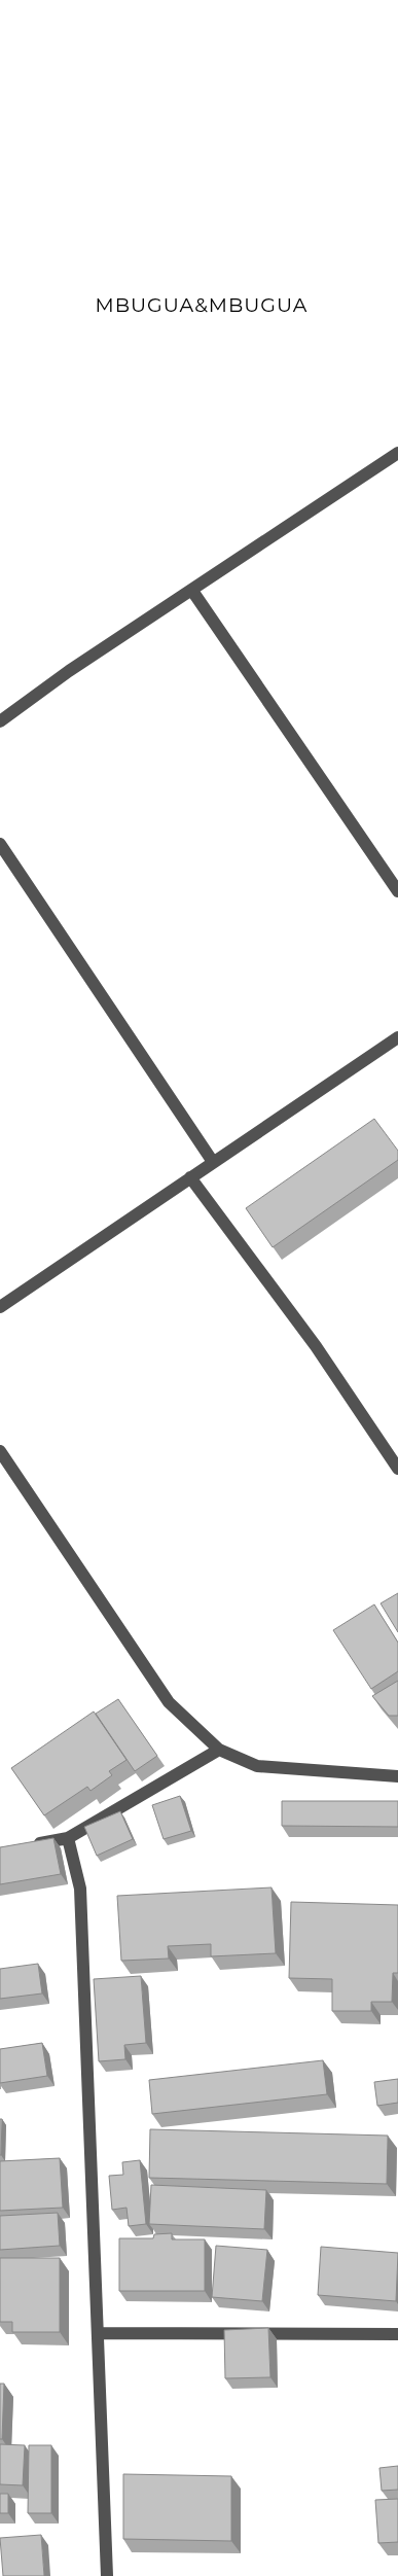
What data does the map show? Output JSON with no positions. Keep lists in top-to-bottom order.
{
  "districts": ["MBUGUA&MBUGUA"]
}
